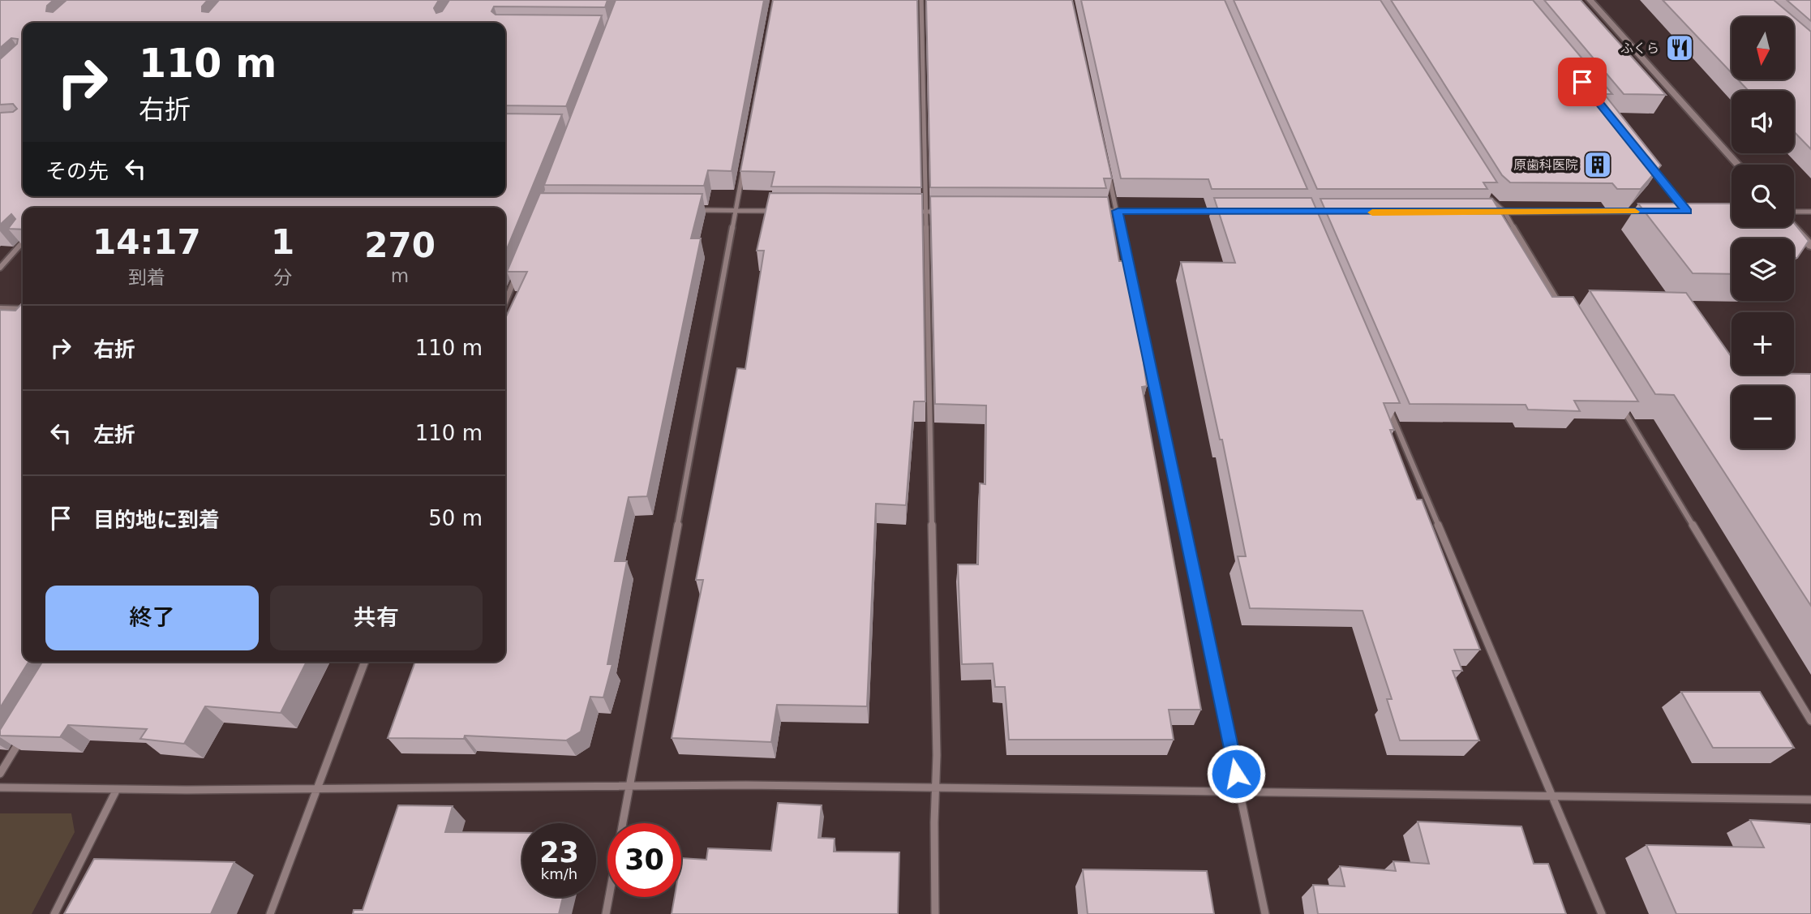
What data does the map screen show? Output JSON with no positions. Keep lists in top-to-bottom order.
{
  "places": {
    "restaurant": ["ふくら"],
    "building": ["原歯科医院"]
  },
  "north": "bottom",
  "page": {
    "map_buttons": ["+", "−"],
    "turn": ["110 m", "右折"],
    "then": "その先",
    "eta": [
      "14:17",
      "到着",
      "1",
      "分",
      "270",
      "m"
    ],
    "list": [
      {
        "name": "右折",
        "value": "110 m"
      },
      {
        "name": "左折",
        "value": "110 m"
      },
      {
        "name": "目的地に到着",
        "value": "50 m"
      }
    ],
    "buttons": ["終了", "共有"],
    "speed": "23 km/h",
    "limit": "30"
  }
}
